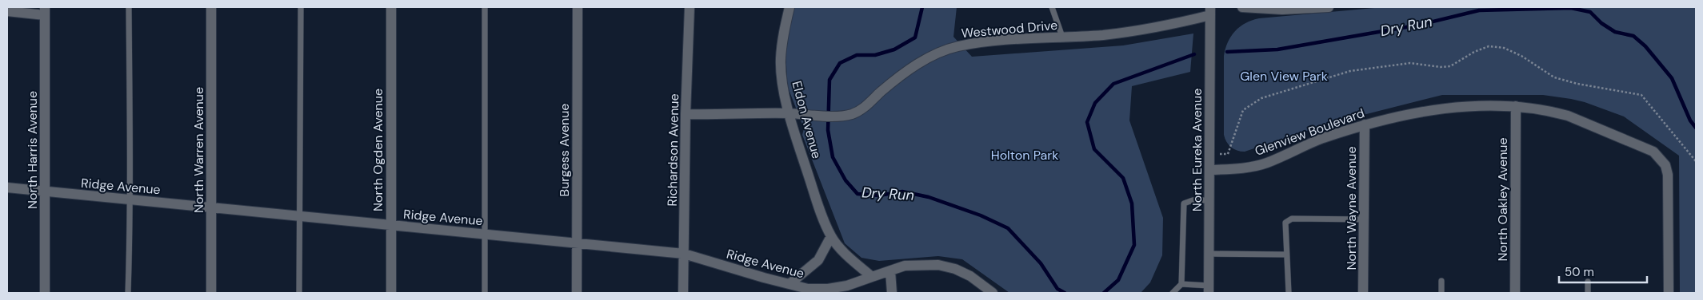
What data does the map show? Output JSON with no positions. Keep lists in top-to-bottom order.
{
  "streets": {
    "street": [
      "Westwood Drive",
      "Eldon Avenue",
      "Glenview Boulevard",
      "North Harris Avenue",
      "North Warren Avenue",
      "North Ogden Avenue",
      "Burgess Avenue",
      "Richardson Avenue",
      "North Eureka Avenue",
      "Ridge Avenue",
      "North Oakley Avenue",
      "North Wayne Avenue"
    ]
  },
  "crossings": [
    ["Westwood Drive", "Eldon Avenue"],
    ["Westwood Drive", "Richardson Avenue"],
    ["Westwood Drive", "North Eureka Avenue"],
    ["Eldon Avenue", "Ridge Avenue"],
    ["Glenview Boulevard", "North Eureka Avenue"],
    ["Glenview Boulevard", "North Oakley Avenue"],
    ["Glenview Boulevard", "North Wayne Avenue"],
    ["North Harris Avenue", "Ridge Avenue"],
    ["North Warren Avenue", "Ridge Avenue"],
    ["North Ogden Avenue", "Ridge Avenue"],
    ["Burgess Avenue", "Ridge Avenue"],
    ["Richardson Avenue", "Ridge Avenue"]
  ],
  "water": ["Dry Run"],
  "parks": ["Glen View Park", "Holton Park"],
  "scale_bar": "50 m"
}
